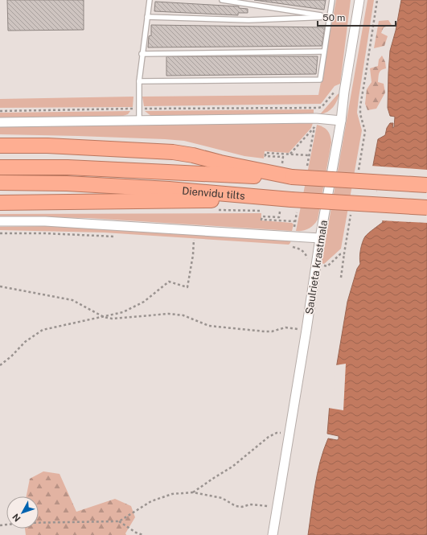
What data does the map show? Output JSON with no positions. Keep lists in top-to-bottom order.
{
  "streets": {
    "highway": ["Dienvidu tilts"],
    "street": ["Saulrieta krastmala"]
  },
  "scale_bar": "50 m",
  "north": "bottom left"
}
